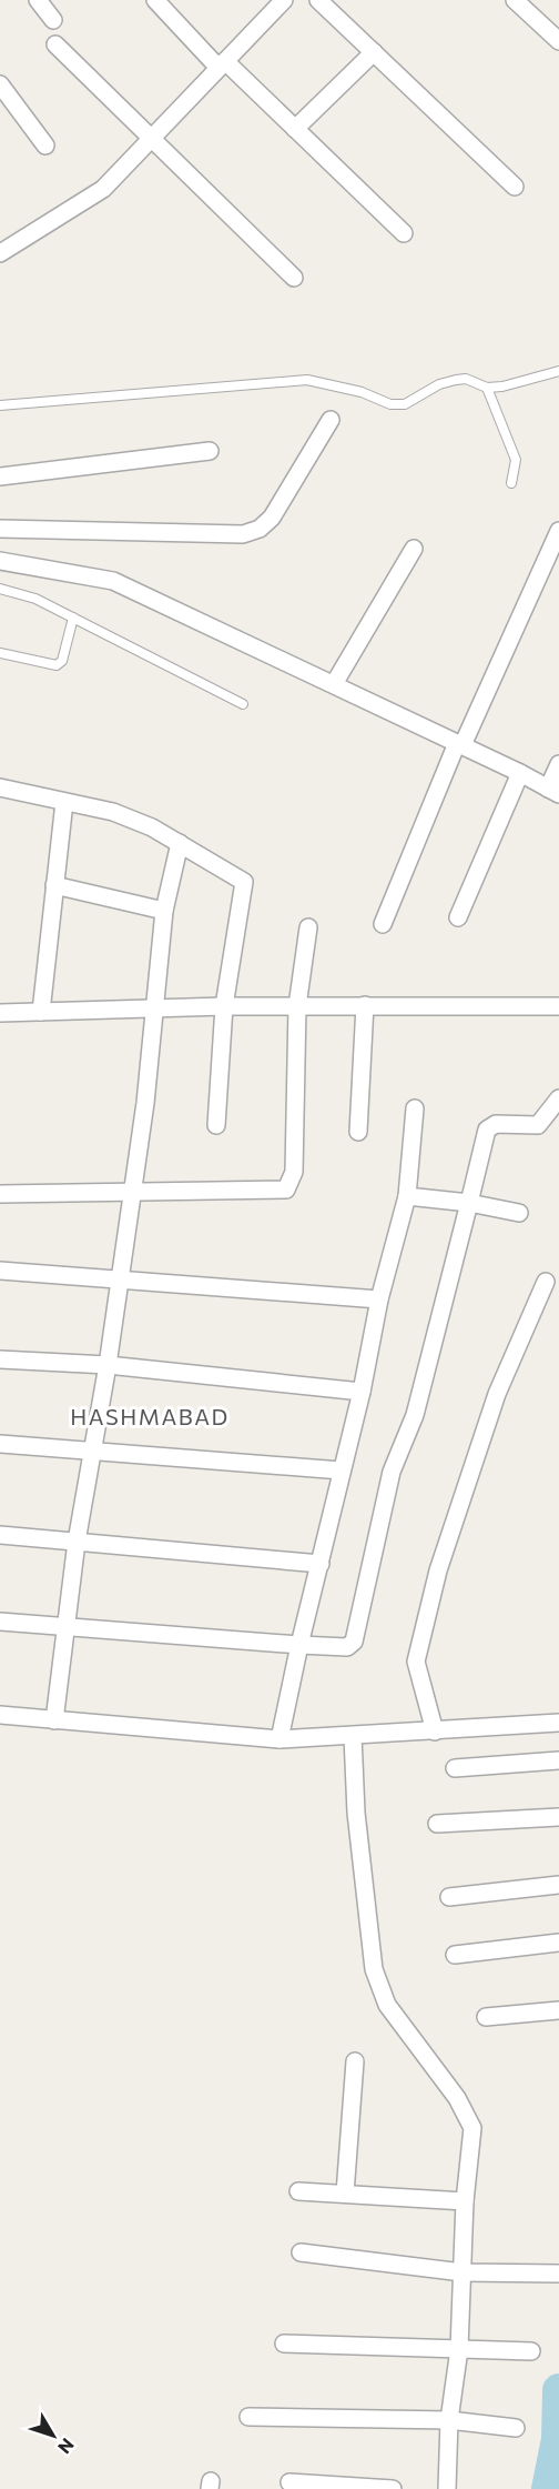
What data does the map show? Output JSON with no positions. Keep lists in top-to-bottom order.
{
  "districts": ["HASHMABAD"],
  "north": "bottom right"
}
